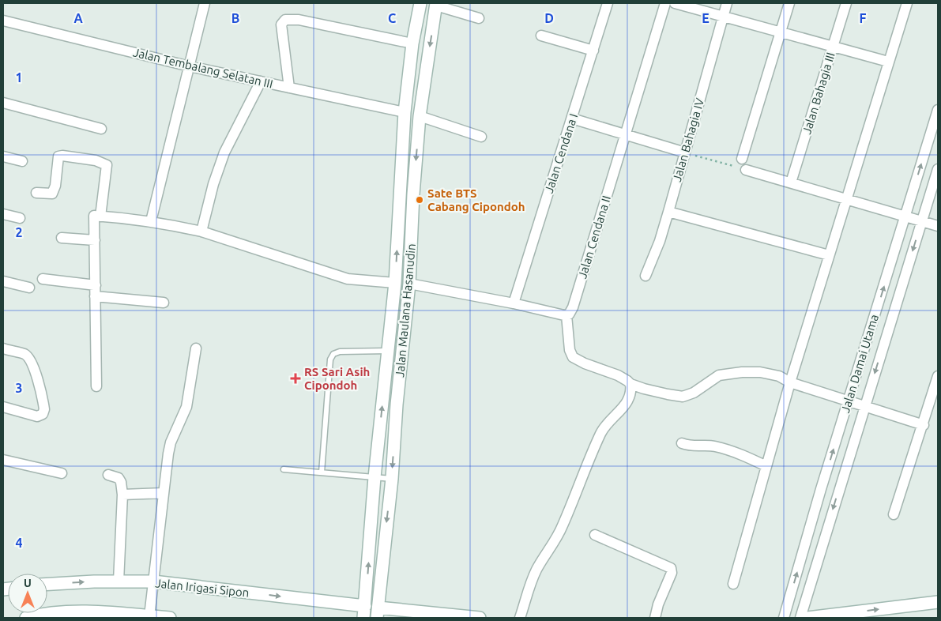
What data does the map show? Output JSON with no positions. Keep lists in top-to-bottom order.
{
  "streets": {
    "street": [
      "Jalan Tembalang Selatan III",
      "Jalan Bahagia III",
      "Jalan Bahagia IV",
      "Jalan Cendana I",
      "Jalan Cendana II",
      "Jalan Maulana Hasanudin",
      "Jalan Damai Utama",
      "Jalan Irigasi Sipon"
    ]
  },
  "crossings": [
    ["Jalan Tembalang Selatan III", "Jalan Maulana Hasanudin"],
    ["Jalan Maulana Hasanudin", "Jalan Irigasi Sipon"]
  ],
  "places": {
    "other": ["Sate BTS Cabang Cipondoh"],
    "health": ["RS Sari Asih Cipondoh"]
  },
  "north": "top",
  "grid": {
    "columns": [
      "A",
      "B",
      "C",
      "D",
      "E",
      "F"
    ],
    "rows": [
      "1",
      "2",
      "3",
      "4"
    ]
  }
}
